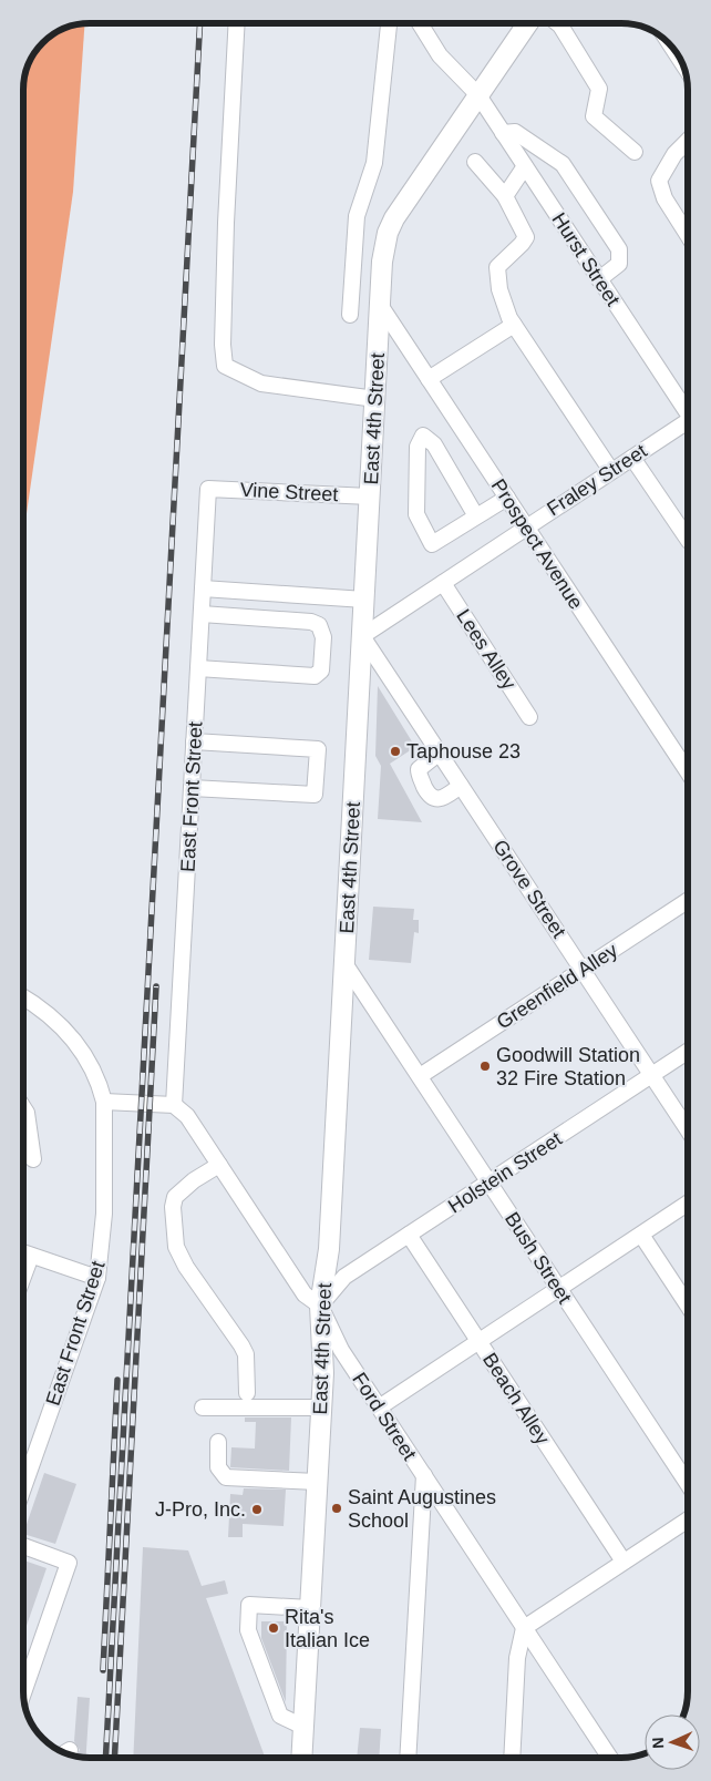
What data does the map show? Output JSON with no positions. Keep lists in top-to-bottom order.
{
  "streets": {
    "main road": ["East 4th Street"],
    "street": [
      "Hurst Street",
      "Fraley Street",
      "Vine Street",
      "Prospect Avenue",
      "Lees Alley",
      "East Front Street",
      "Grove Street",
      "Greenfield Alley",
      "Holstein Street",
      "Bush Street",
      "Beach Alley",
      "Ford Street"
    ]
  },
  "crossings": [
    ["Hurst Street", "East 4th Street"],
    ["East 4th Street", "Fraley Street"],
    ["East 4th Street", "Vine Street"],
    ["East 4th Street", "Prospect Avenue"],
    ["East 4th Street", "Grove Street"],
    ["East 4th Street", "Holstein Street"],
    ["East 4th Street", "Bush Street"],
    ["East 4th Street", "Ford Street"],
    ["Fraley Street", "Prospect Avenue"],
    ["Fraley Street", "Lees Alley"],
    ["Fraley Street", "Grove Street"],
    ["Vine Street", "East Front Street"],
    ["East Front Street", "Ford Street"],
    ["Grove Street", "Greenfield Alley"],
    ["Grove Street", "Holstein Street"],
    ["Greenfield Alley", "Bush Street"],
    ["Holstein Street", "Bush Street"],
    ["Holstein Street", "Beach Alley"],
    ["Holstein Street", "Ford Street"]
  ],
  "places": [
    "Taphouse 23",
    "Goodwill Station 32 Fire Station",
    "Saint Augustines School",
    "J-Pro, Inc.",
    "Rita's Italian Ice"
  ],
  "north": "left"
}
